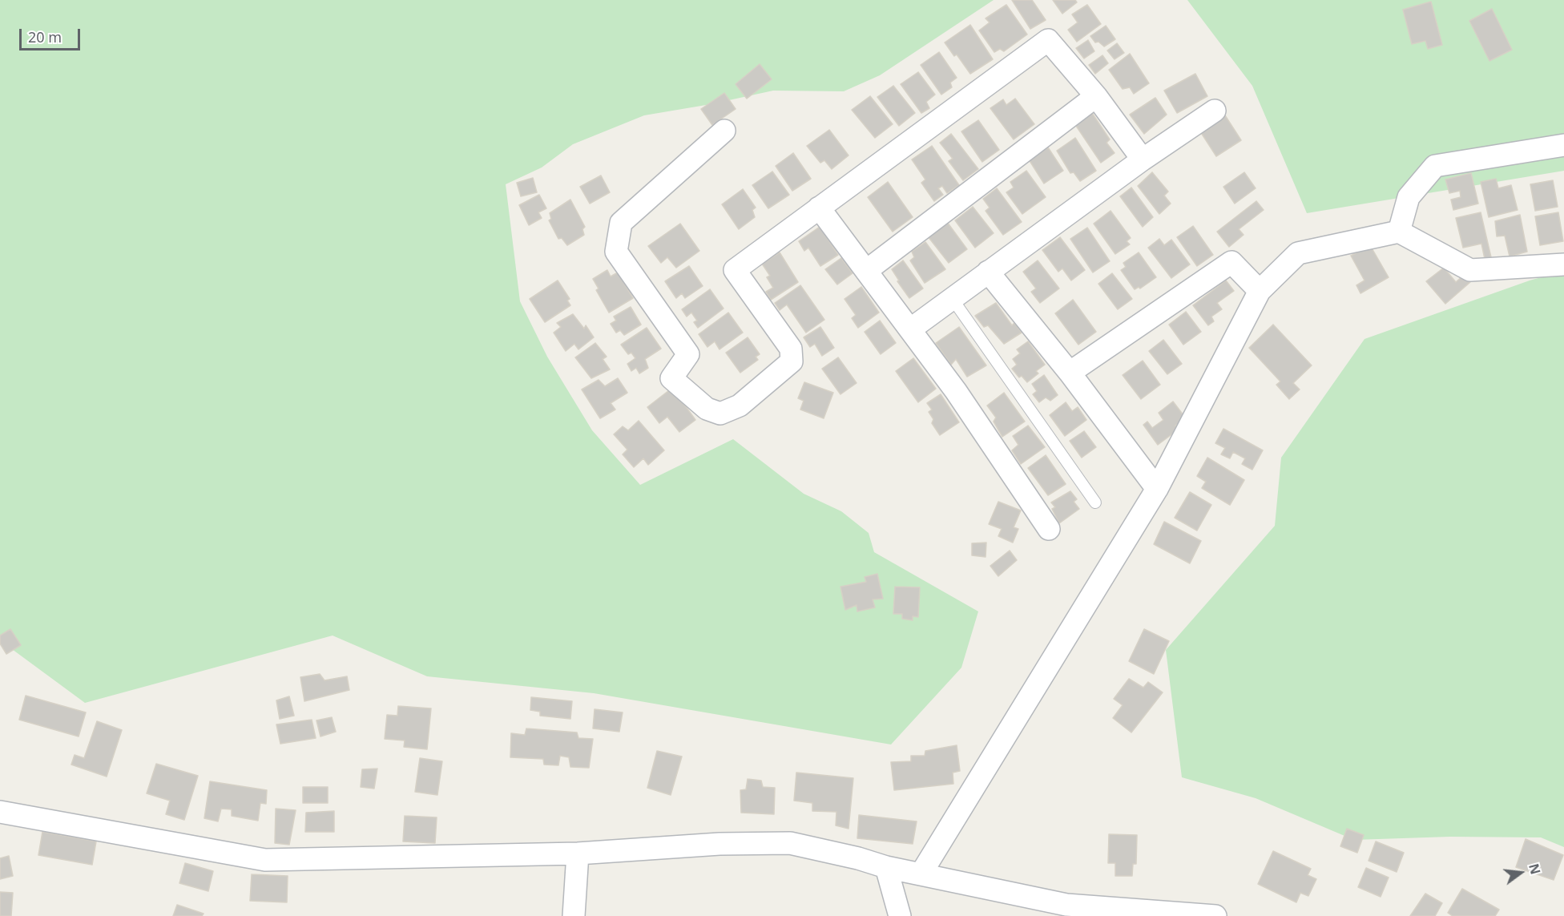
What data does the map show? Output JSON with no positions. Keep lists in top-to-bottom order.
{
  "scale_bar": "20 m",
  "north": "right"
}
